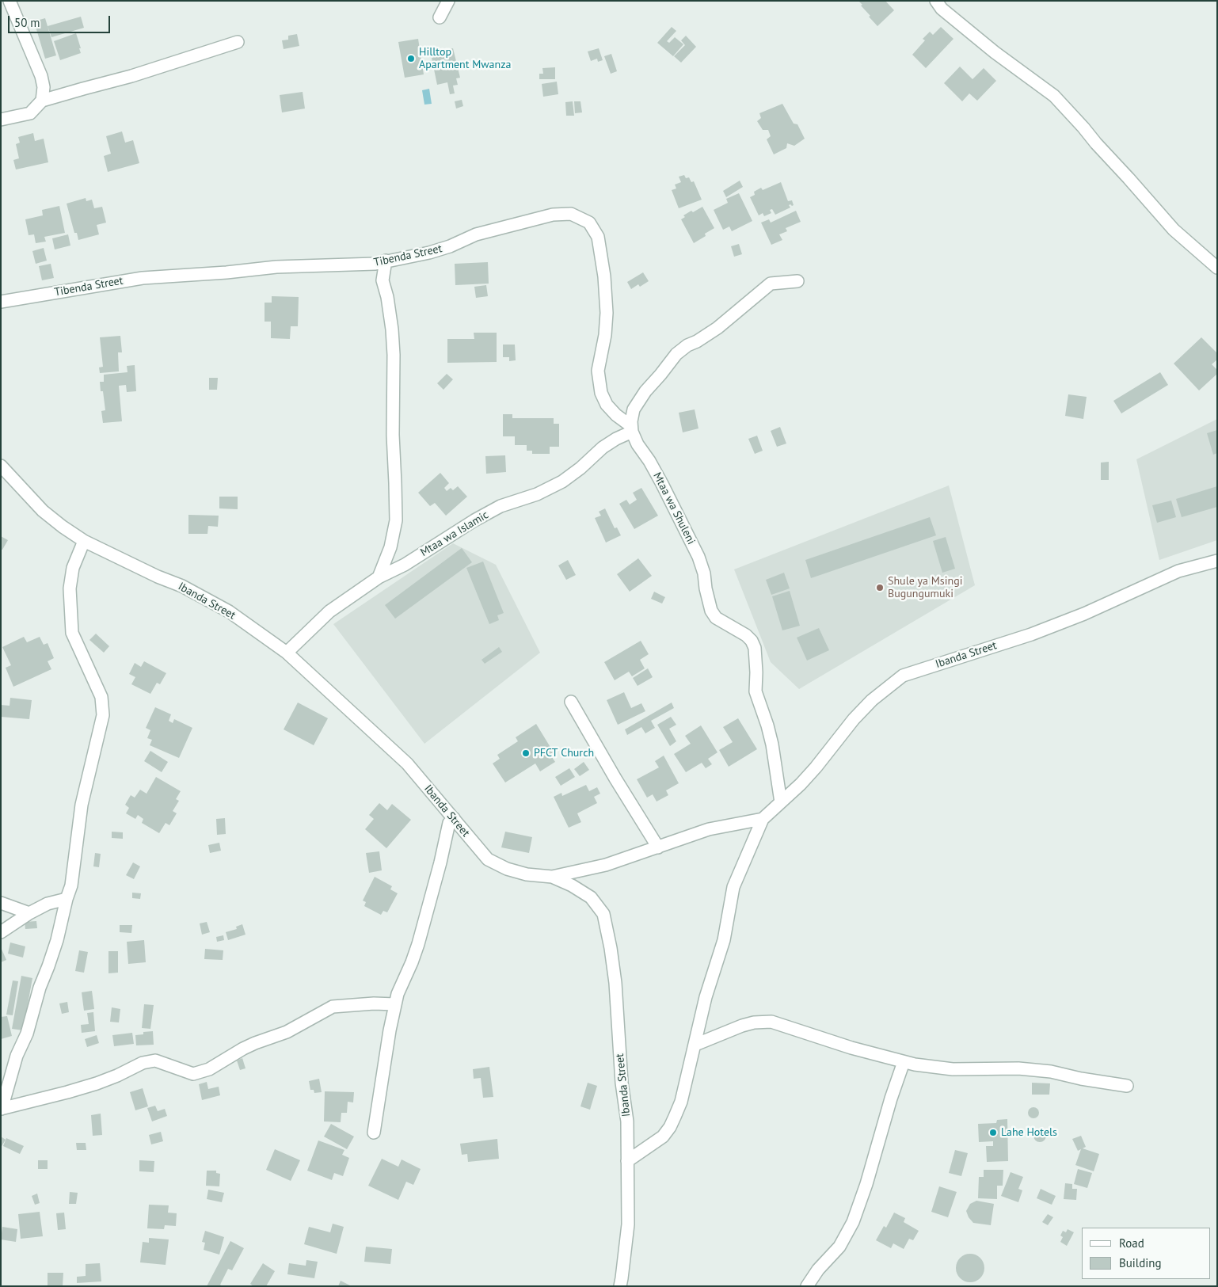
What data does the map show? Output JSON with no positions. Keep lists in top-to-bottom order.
{
  "streets": {
    "street": [
      "Tibenda Street",
      "Mtaa wa Shuleni",
      "Mtaa wa Islamic",
      "Ibanda Street"
    ]
  },
  "crossings": [
    ["Tibenda Street", "Mtaa wa Shuleni"],
    ["Tibenda Street", "Mtaa wa Islamic"],
    ["Mtaa wa Shuleni", "Mtaa wa Islamic"],
    ["Mtaa wa Shuleni", "Ibanda Street"],
    ["Mtaa wa Islamic", "Ibanda Street"]
  ],
  "places": [
    "Hilltop Apartment Mwanza",
    "Shule ya Msingi Bugungumuki",
    "PFCT Church",
    "Lahe Hotels"
  ],
  "legend": ["Road", "Building"],
  "scale_bar": "50 m"
}
